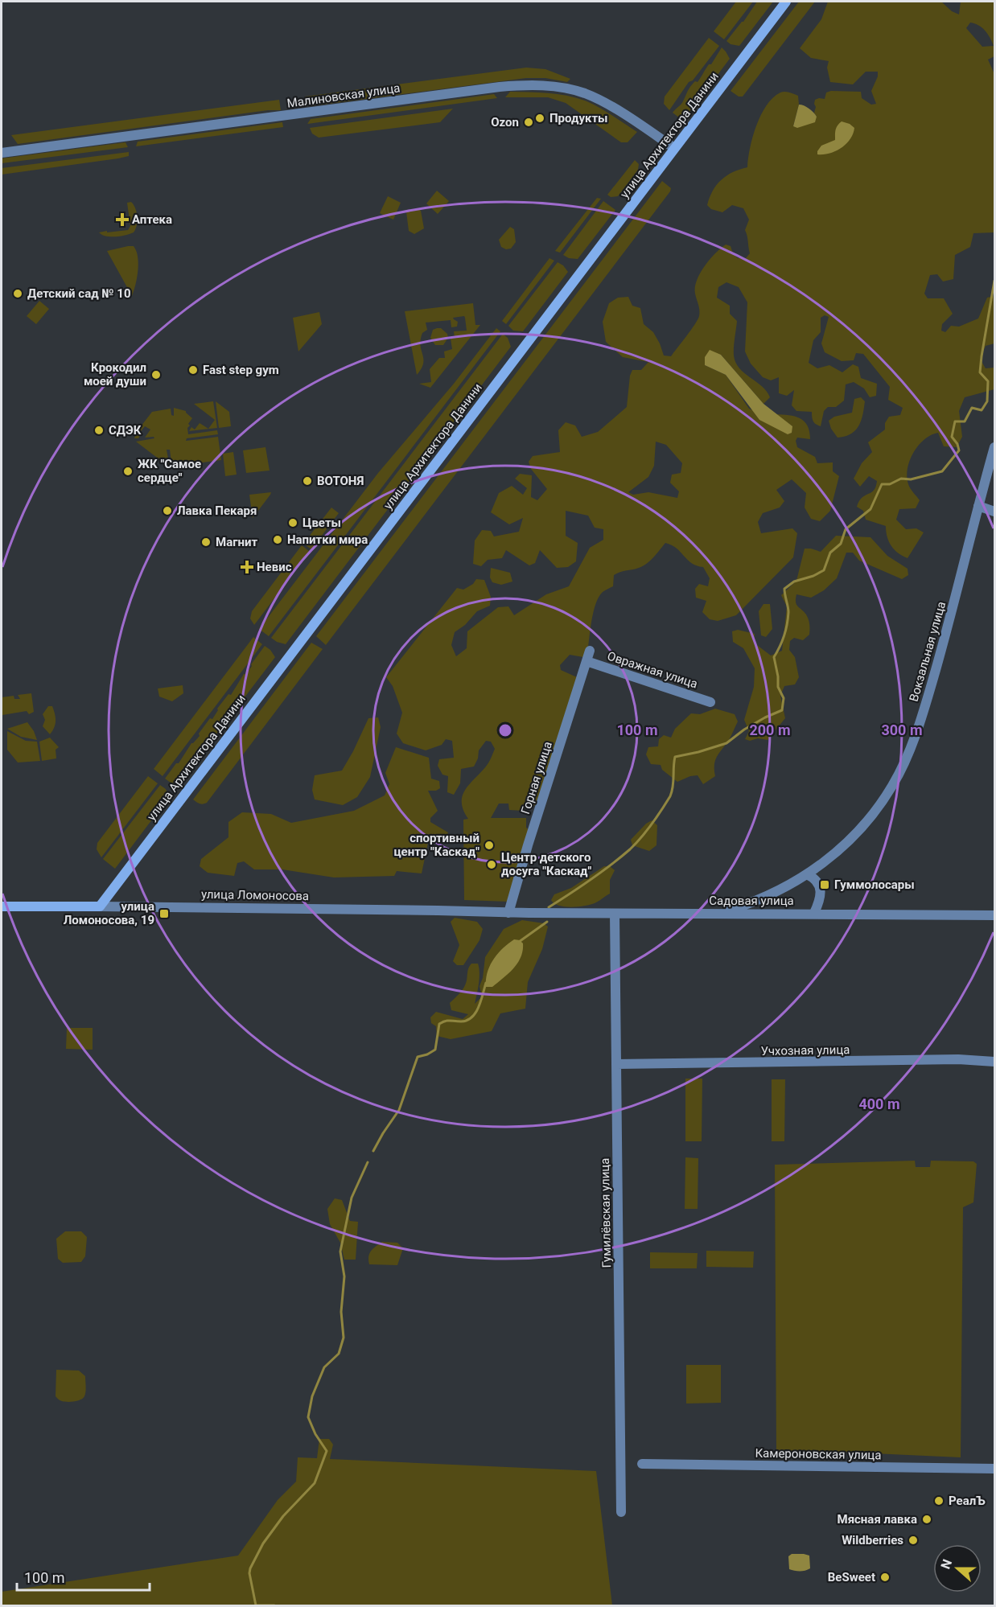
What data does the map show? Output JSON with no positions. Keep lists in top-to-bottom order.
{
  "streets": {
    "street": [
      "Малиновская улица",
      "улица Архитектора Данини",
      "Вокзальная улица",
      "Овражная улица",
      "Горная улица",
      "улица Ломоносова",
      "Садовая улица",
      "Учхозная улица",
      "Гумилёвская улица",
      "Камероновская улица"
    ]
  },
  "crossings": [
    ["Малиновская улица", "улица Архитектора Данини"],
    ["улица Архитектора Данини", "улица Ломоносова"],
    ["Вокзальная улица", "Садовая улица"],
    ["Овражная улица", "Горная улица"],
    ["Горная улица", "улица Ломоносова"],
    ["Горная улица", "Садовая улица"],
    ["улица Ломоносова", "Садовая улица"],
    ["Садовая улица", "Гумилёвская улица"],
    ["Учхозная улица", "Гумилёвская улица"]
  ],
  "places": {
    "other": [
      "Продукты",
      "Ozon",
      "Детский сад № 10",
      "Fast step gym",
      "Крокодил моей души",
      "СДЭК",
      "ЖК \"Самое сердце\"",
      "ВОТОНЯ",
      "Лавка Пекаря",
      "Цветы",
      "Напитки мира",
      "Магнит",
      "спортивный центр \"Каскад\"",
      "Центр детского досуга \"Каскад\"",
      "РеалЪ",
      "Мясная лавка",
      "Wildberries",
      "BeSweet"
    ],
    "health": ["Аптека", "Невис"],
    "transit": ["Гуммолосары", "улица Ломоносова, 19"]
  },
  "scale_bar": "100 m",
  "north": "left",
  "rings": [
    "100 m",
    "200 m",
    "300 m",
    "400 m"
  ]
}
